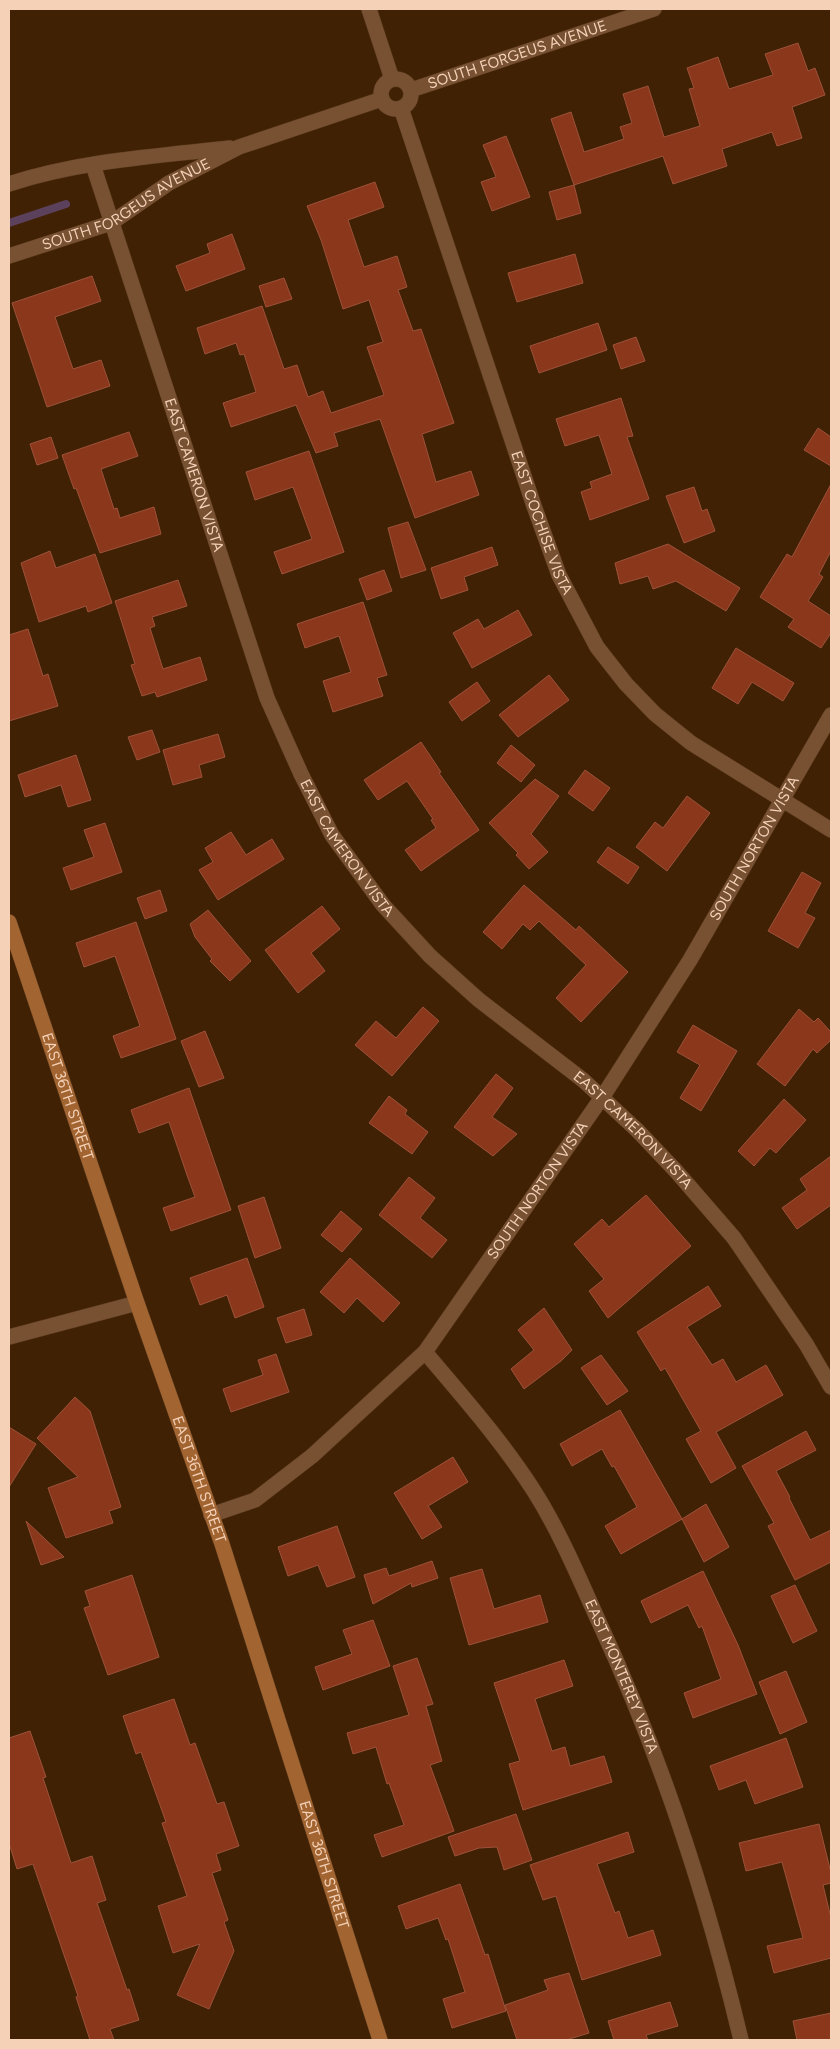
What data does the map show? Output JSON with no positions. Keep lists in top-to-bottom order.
{
  "streets": {
    "main road": ["EAST 36TH STREET"],
    "street": [
      "SOUTH FORGEUS AVENUE",
      "EAST CAMERON VISTA",
      "EAST COCHISE VISTA",
      "SOUTH NORTON VISTA",
      "EAST MONTEREY VISTA"
    ]
  },
  "crossings": [
    ["SOUTH FORGEUS AVENUE", "EAST CAMERON VISTA"],
    ["SOUTH FORGEUS AVENUE", "EAST COCHISE VISTA"],
    ["EAST CAMERON VISTA", "SOUTH NORTON VISTA"],
    ["EAST COCHISE VISTA", "SOUTH NORTON VISTA"],
    ["SOUTH NORTON VISTA", "EAST 36TH STREET"],
    ["SOUTH NORTON VISTA", "EAST MONTEREY VISTA"]
  ]
}
